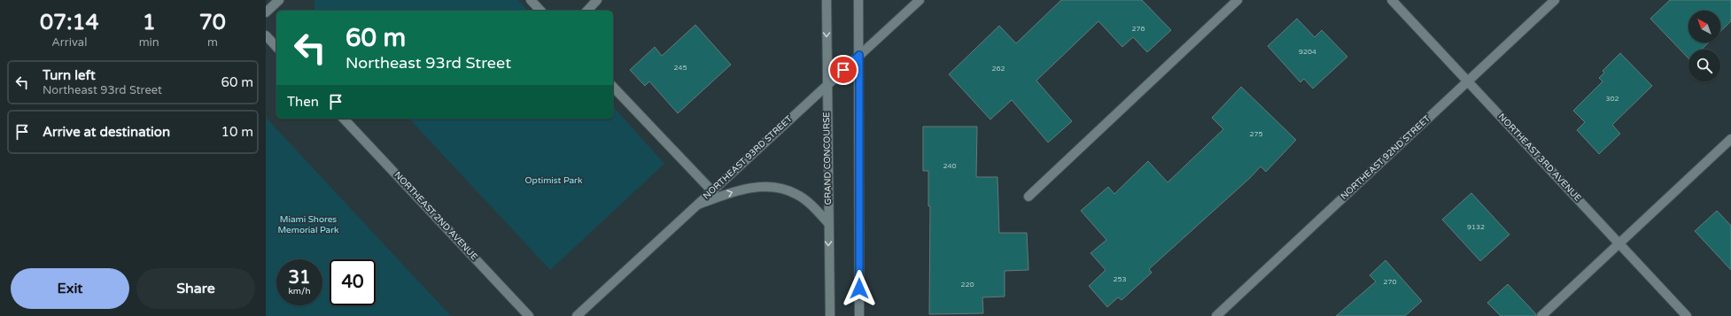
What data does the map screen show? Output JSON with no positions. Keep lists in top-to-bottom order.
{
  "streets": {
    "street": [
      "NORTHEAST 93RD STREET",
      "NORTHEAST 92ND STREET",
      "NORTHEAST 3RD AVENUE",
      "GRAND CONCOURSE",
      "NORTHEAST 2ND AVENUE"
    ]
  },
  "crossings": [
    ["NORTHEAST 93RD STREET", "GRAND CONCOURSE"],
    ["NORTHEAST 92ND STREET", "NORTHEAST 3RD AVENUE"]
  ],
  "parks": ["Optimist Park", "Miami Shores Memorial Park"],
  "house_numbers": [
    "276",
    "9204",
    "245",
    "262",
    "302",
    "275",
    "240",
    "9132",
    "253",
    "270",
    "220"
  ],
  "north": "top left",
  "page": {
    "eta": [
      "07:14",
      "Arrival",
      "1",
      "min",
      "70",
      "m"
    ],
    "turn": ["60 m", "Northeast 93rd Street"],
    "list": [
      {
        "name": "Turn left",
        "note": "Northeast 93rd Street",
        "value": "60 m"
      },
      {
        "name": "Arrive at destination",
        "value": "10 m"
      }
    ],
    "then": "Then",
    "speed": "31 km/h",
    "limit": "40",
    "buttons": ["Exit", "Share"]
  }
}
